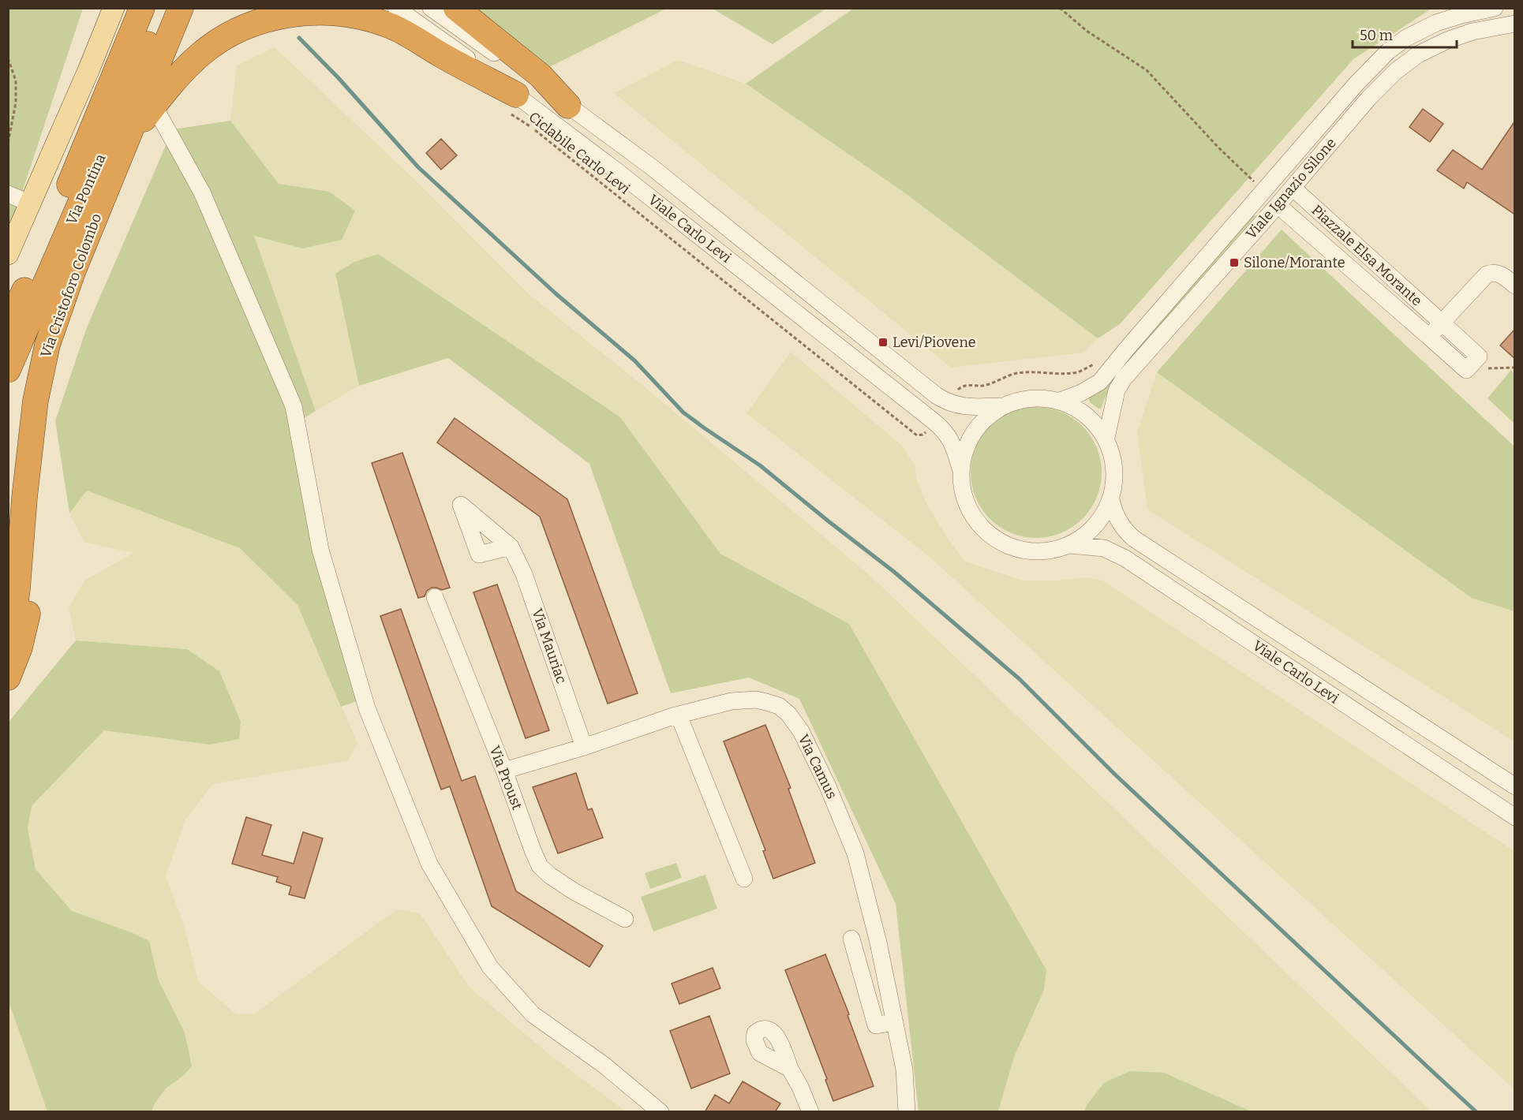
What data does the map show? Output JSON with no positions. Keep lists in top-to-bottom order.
{
  "streets": {
    "highway": ["Via Pontina", "Via Cristoforo Colombo"],
    "street": [
      "Viale Ignazio Silone",
      "Viale Carlo Levi",
      "Piazzale Elsa Morante",
      "Via Mauriac",
      "Via Camus",
      "Via Proust"
    ],
    "path": ["Ciclabile Carlo Levi"]
  },
  "crossings": [
    ["Ciclabile Carlo Levi", "Viale Carlo Levi"],
    ["Viale Ignazio Silone", "Viale Carlo Levi"],
    ["Viale Ignazio Silone", "Piazzale Elsa Morante"],
    ["Via Mauriac", "Via Camus"],
    ["Via Camus", "Via Proust"]
  ],
  "places": {
    "transit": ["Silone/Morante", "Levi/Piovene"]
  },
  "scale_bar": "50 m"
}
